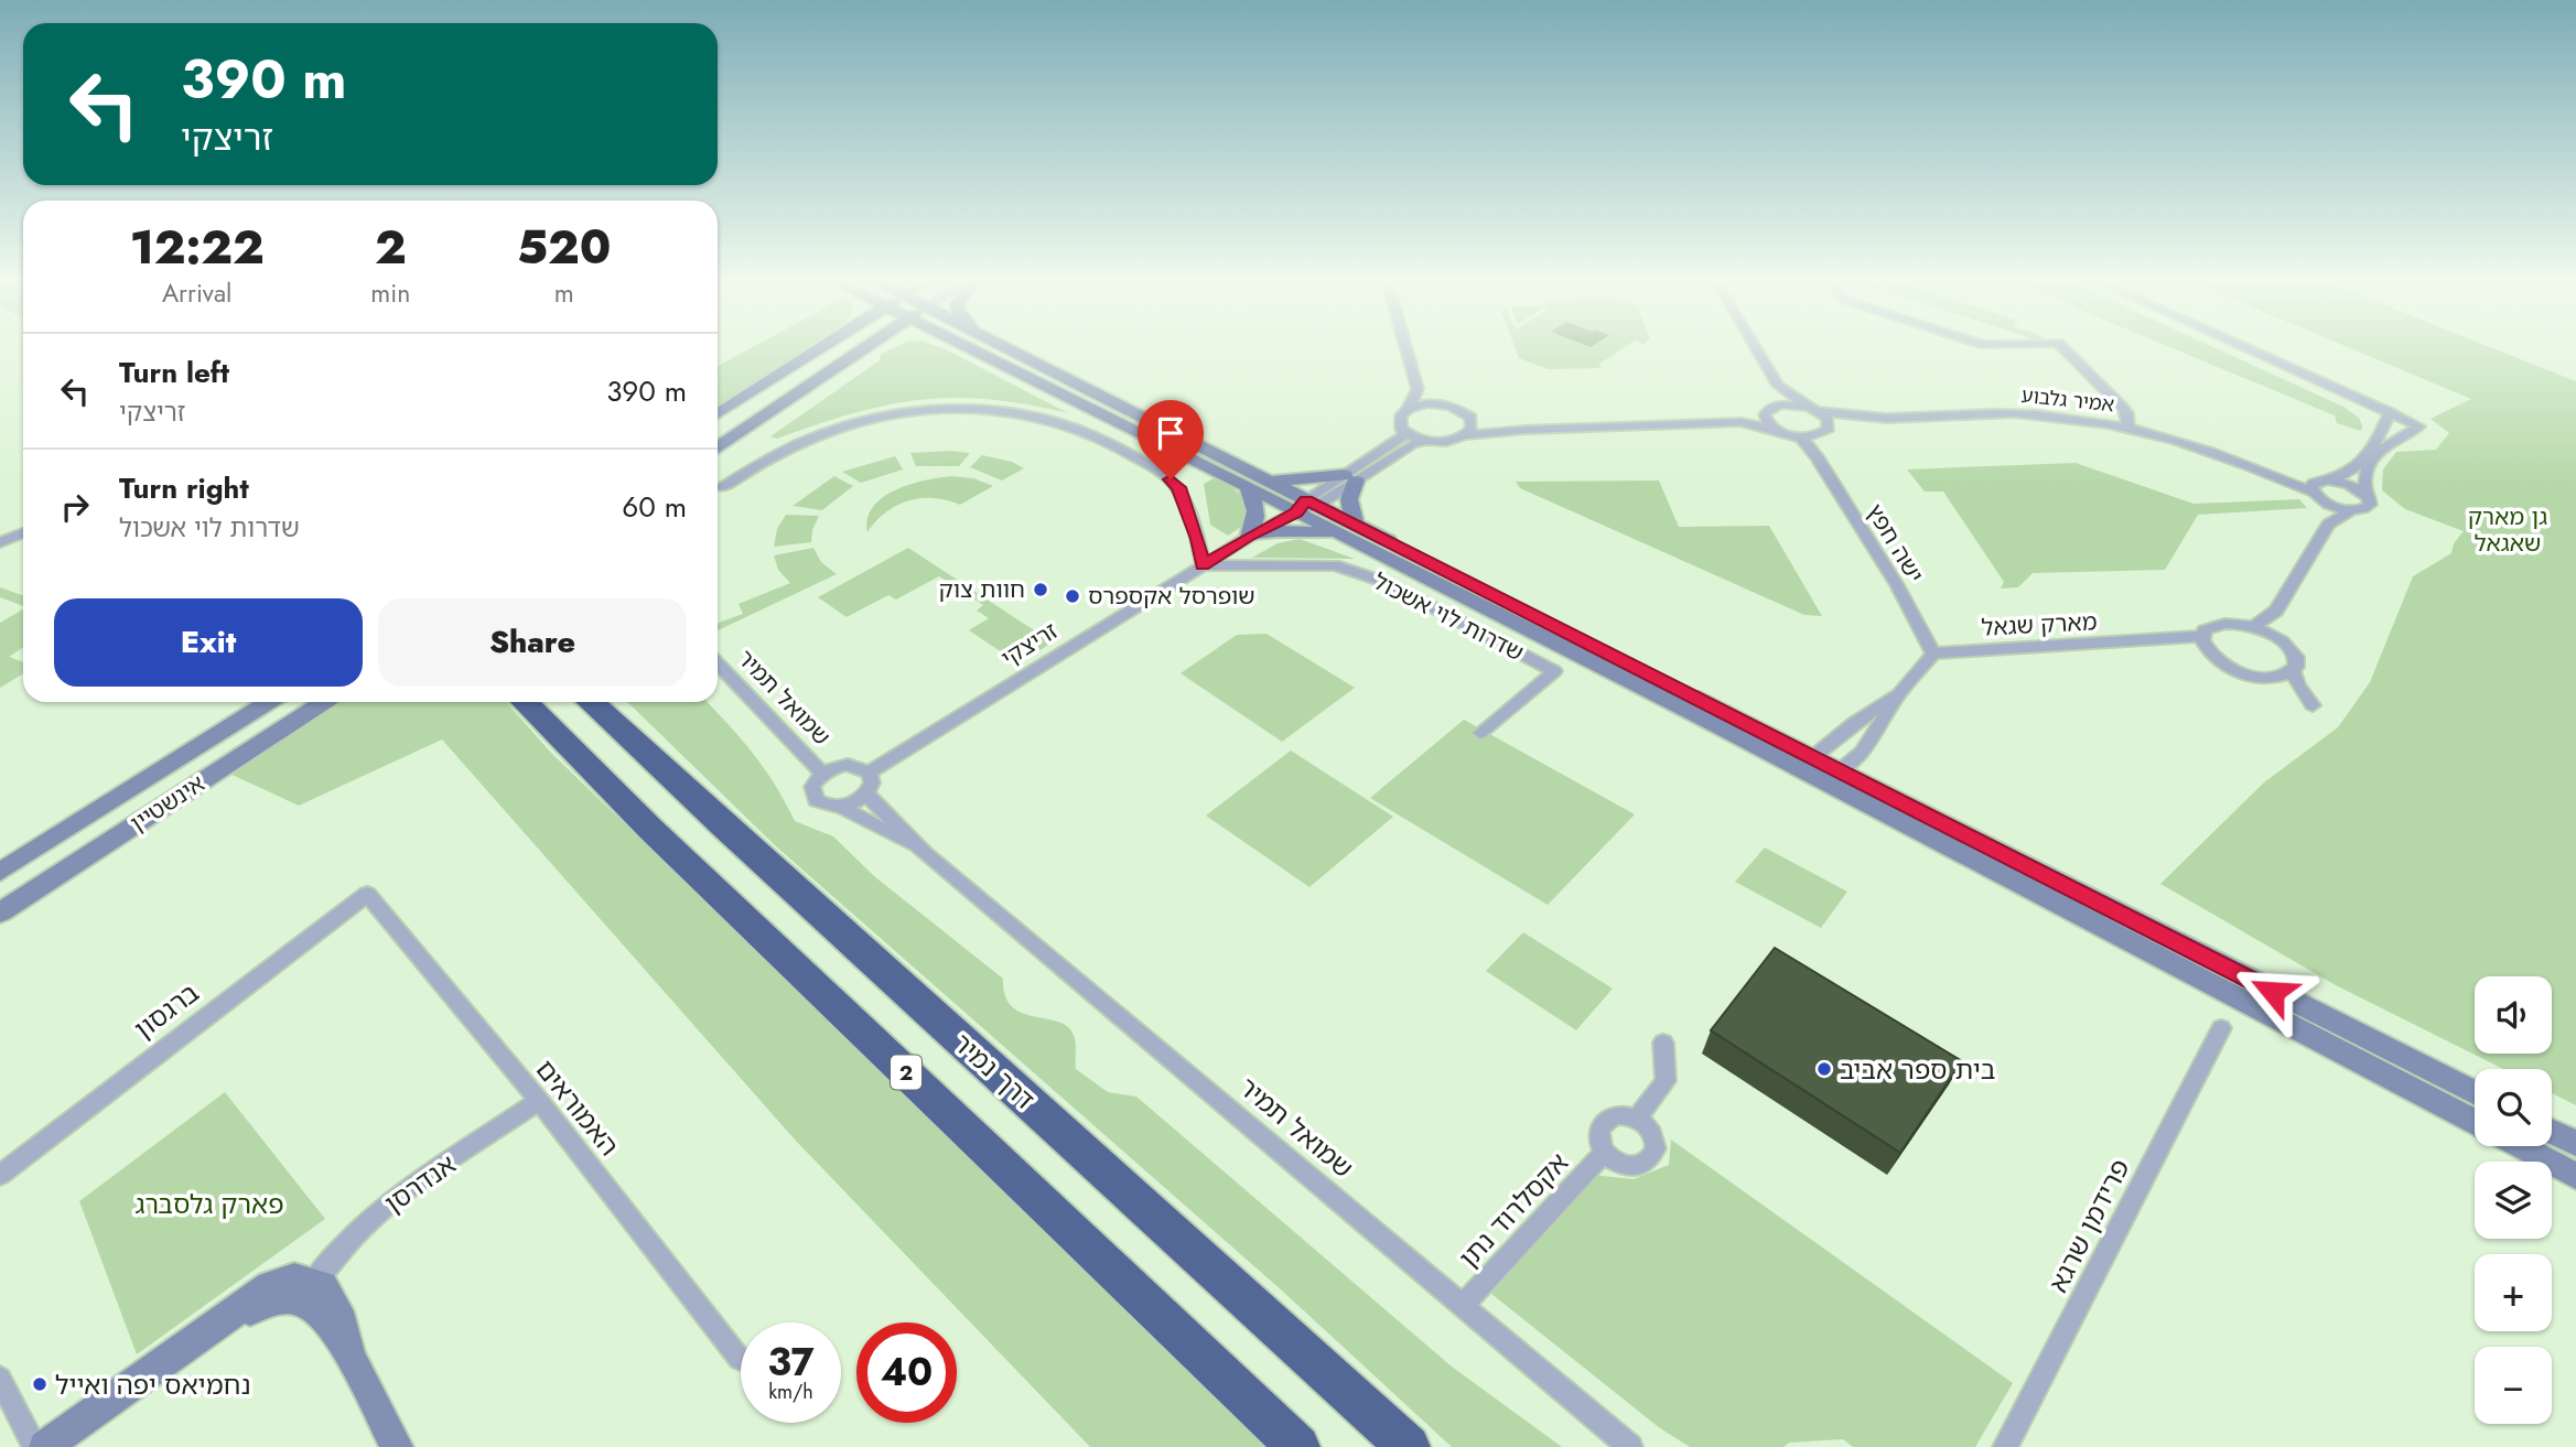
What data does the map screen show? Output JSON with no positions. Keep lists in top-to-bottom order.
{
  "streets": {
    "highway": ["דרך נמיר", "2"],
    "street": [
      "אמיר גלבוע",
      "ישה חפץ",
      "שדרות לוי אשכול",
      "מארק שגאל",
      "זריצקי",
      "שמואל תמיר",
      "אינשטיין",
      "ברגסון",
      "האמוראים",
      "אנדרסן",
      "אקסלרוד נתן",
      "פרידמן שרגא"
    ]
  },
  "crossings": [
    ["אמיר גלבוע", "ישה חפץ"],
    ["ישה חפץ", "מארק שגאל"],
    ["שדרות לוי אשכול", "זריצקי"],
    ["זריצקי", "שמואל תמיר"],
    ["שמואל תמיר", "אקסלרוד נתן"],
    ["ברגסון", "האמוראים"],
    ["האמוראים", "אנדרסן"]
  ],
  "parks": ["גן מארק שאגאל", "פארק גלסברג"],
  "places": [
    "חוות צוק",
    "שופרסל אקספרס",
    "בית ספר אביב",
    "נחמיאס יפה ואייל"
  ],
  "page": {
    "turn": ["390 m", "זריצקי"],
    "eta": [
      "12:22",
      "Arrival",
      "2",
      "min",
      "520",
      "m"
    ],
    "list": [
      {
        "name": "Turn left",
        "note": "זריצקי",
        "value": "390 m"
      },
      {
        "name": "Turn right",
        "note": "שדרות לוי אשכול",
        "value": "60 m"
      }
    ],
    "buttons": ["Exit", "Share"],
    "map_buttons": ["+", "−"],
    "speed": "37 km/h",
    "limit": "40"
  }
}
